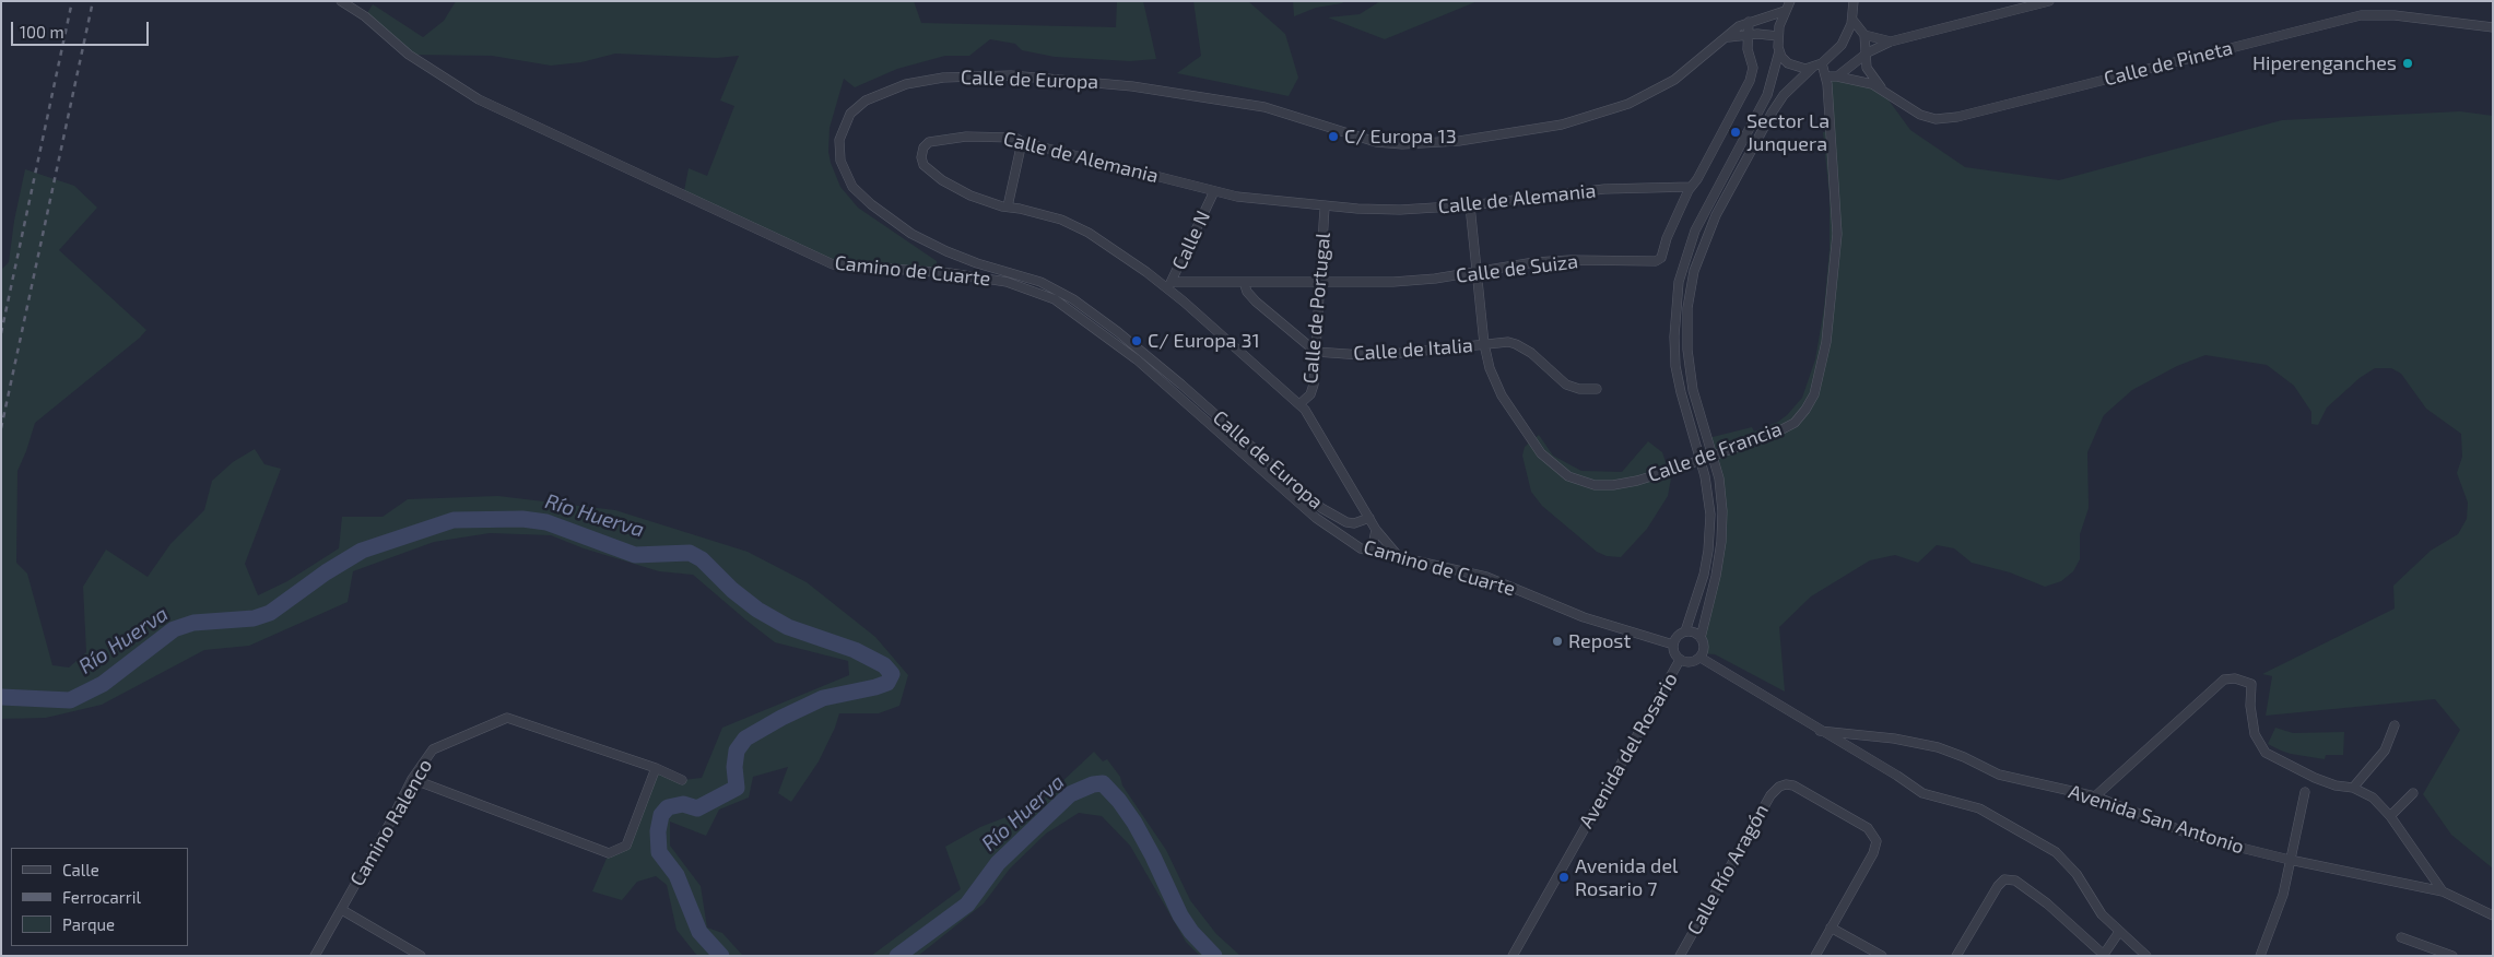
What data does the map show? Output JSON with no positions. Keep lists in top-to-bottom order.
{
  "streets": {
    "street": [
      "Calle de Pineta",
      "Calle de Europa",
      "Calle de Alemania",
      "Calle N",
      "Calle de Suiza",
      "Camino de Cuarte",
      "Calle de Portugal",
      "Calle de Italia",
      "Calle de Francia",
      "Avenida del Rosario",
      "Avenida San Antonio",
      "Camino Ralenco",
      "Calle Río Aragón"
    ]
  },
  "crossings": [
    ["Calle de Pineta", "Calle de Francia"],
    ["Calle de Europa", "Calle de Alemania"],
    ["Calle de Europa", "Calle de Suiza"],
    ["Calle de Alemania", "Calle N"],
    ["Calle de Alemania", "Calle de Suiza"],
    ["Calle de Alemania", "Camino de Cuarte"],
    ["Calle de Alemania", "Calle de Portugal"],
    ["Calle de Alemania", "Calle de Francia"],
    ["Calle N", "Calle de Suiza"],
    ["Calle de Suiza", "Calle de Portugal"],
    ["Calle de Suiza", "Calle de Francia"],
    ["Camino de Cuarte", "Avenida del Rosario"],
    ["Calle de Portugal", "Calle de Italia"],
    ["Calle de Italia", "Calle de Francia"]
  ],
  "water": ["Río Huerva"],
  "places": [
    "Hiperenganches",
    "Sector La Junquera",
    "C/ Europa 13",
    "C/ Europa 31",
    "Repost",
    "Avenida del Rosario 7"
  ],
  "legend": ["Calle", "Ferrocarril", "Parque"],
  "scale_bar": "100 m"
}
